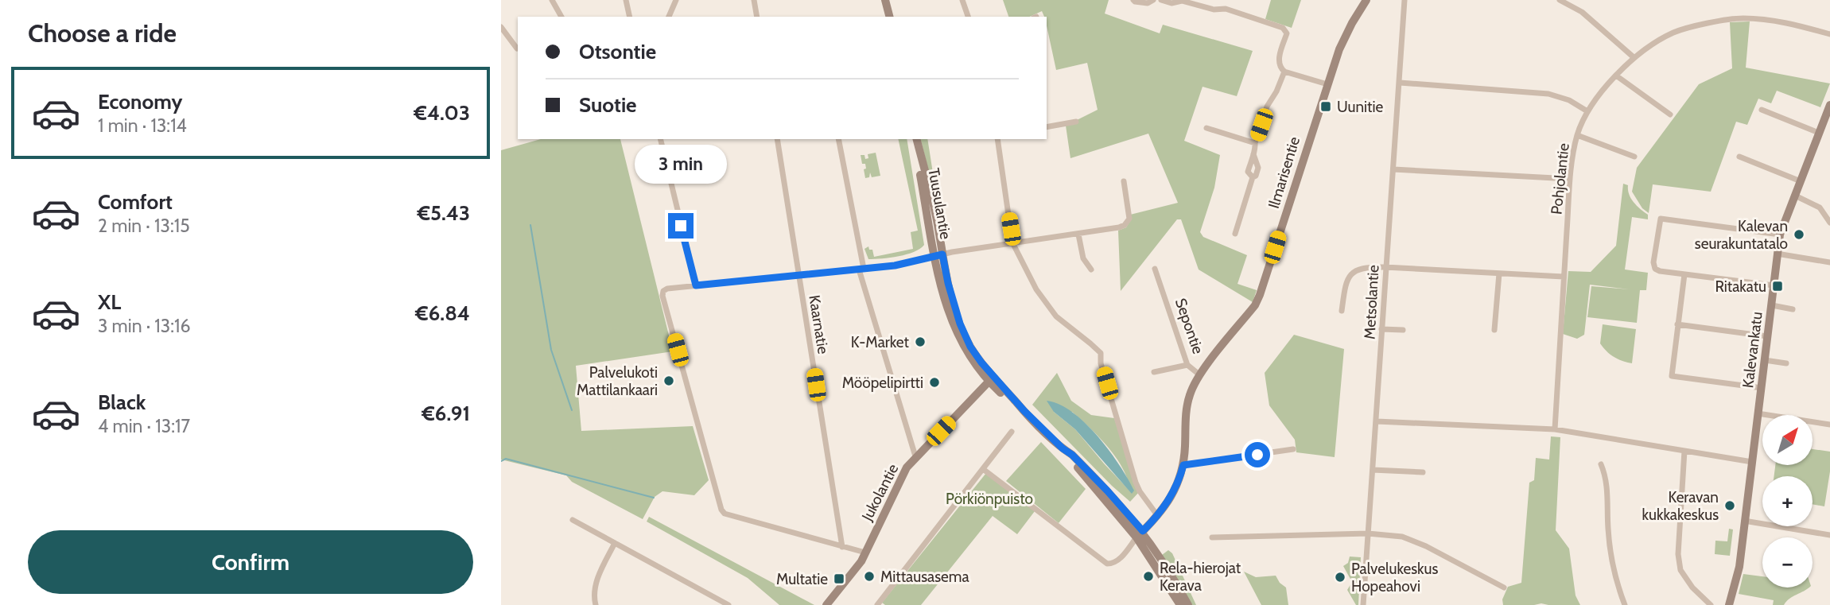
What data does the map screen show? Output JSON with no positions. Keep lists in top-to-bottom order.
{
  "streets": {
    "street": [
      "Ilmarisentie",
      "Pohjolantie",
      "Tuusulantie",
      "Metsolantie",
      "Kaarnatie",
      "Sepontie",
      "Kalevankatu",
      "Jukolantie"
    ]
  },
  "crossings": [
    ["Ilmarisentie", "Sepontie"],
    ["Tuusulantie", "Sepontie"],
    ["Tuusulantie", "Jukolantie"]
  ],
  "parks": ["Pörkiönpuisto"],
  "places": {
    "transit": ["Uunitie", "Ritakatu", "Multatie"],
    "other": [
      "Kalevan seurakuntatalo",
      "K-Market",
      "Palvelukoti Mattilankaari",
      "Mööpelipirtti",
      "Keravan kukkakeskus",
      "Mittausasema",
      "Rela-hierojat Kerava",
      "Palvelukeskus Hopeahovi"
    ]
  },
  "north": "top right",
  "page": {
    "heading": "Choose a ride",
    "banner": ["Otsontie", "Suotie"],
    "list": [
      {
        "name": "Economy",
        "note": "1 min · 13:14",
        "value": "€4.03"
      },
      {
        "name": "Comfort",
        "note": "2 min · 13:15",
        "value": "€5.43"
      },
      {
        "name": "XL",
        "note": "3 min · 13:16",
        "value": "€6.84"
      },
      {
        "name": "Black",
        "note": "4 min · 13:17",
        "value": "€6.91"
      }
    ],
    "bubble": "3 min",
    "map_buttons": ["+", "−"],
    "buttons": "Confirm"
  }
}
